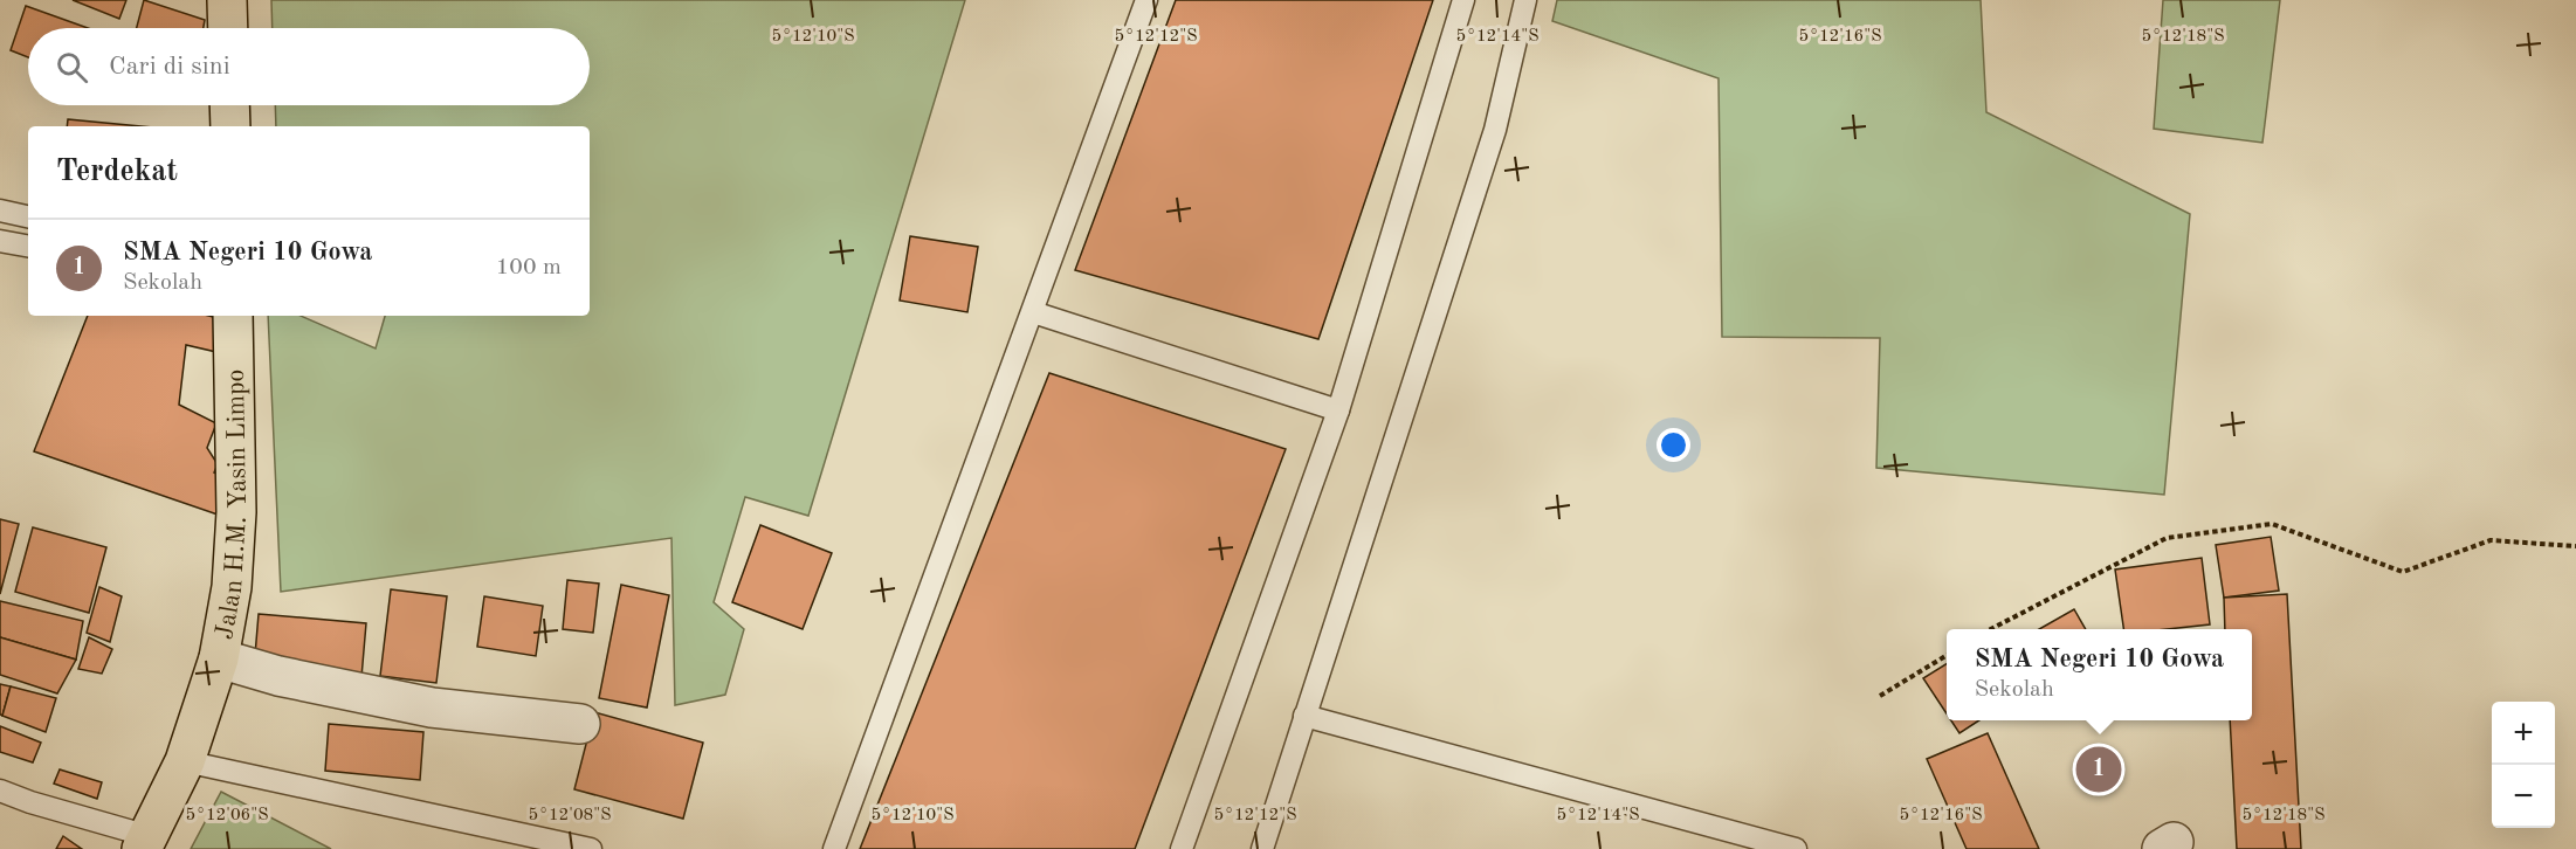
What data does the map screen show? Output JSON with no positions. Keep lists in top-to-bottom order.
{
  "streets": {
    "main road": ["Jalan H.M. Yasin Limpo"]
  },
  "page": {
    "search": "Cari di sini",
    "heading": "Terdekat",
    "list": [
      {
        "mark": "1",
        "name": "SMA Negeri 10 Gowa",
        "note": "Sekolah",
        "value": "100 m"
      }
    ],
    "popup": ["SMA Negeri 10 Gowa", "Sekolah"],
    "map_buttons": ["+", "−"],
    "pins": "1"
  },
  "coordinates": [
    "5°12'10\"S",
    "5°12'12\"S",
    "5°12'14\"S",
    "5°12'16\"S",
    "5°12'18\"S",
    "5°12'06\"S",
    "5°12'08\"S"
  ]
}
